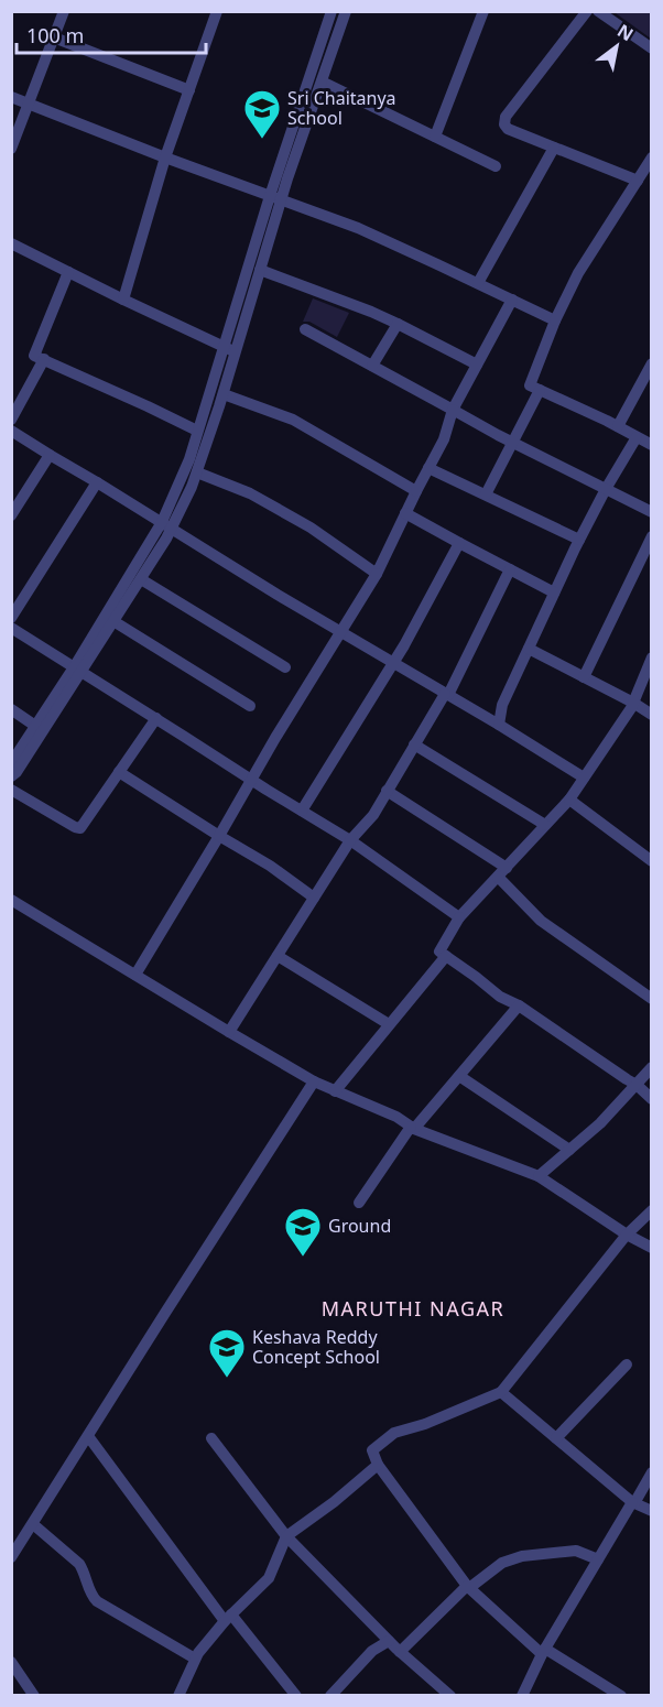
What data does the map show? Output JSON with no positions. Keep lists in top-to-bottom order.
{
  "districts": ["MARUTHI NAGAR"],
  "places": {
    "school or university": ["Sri Chaitanya School", "Ground", "Keshava Reddy Concept School"]
  },
  "scale_bar": "100 m",
  "north": "top right"
}
